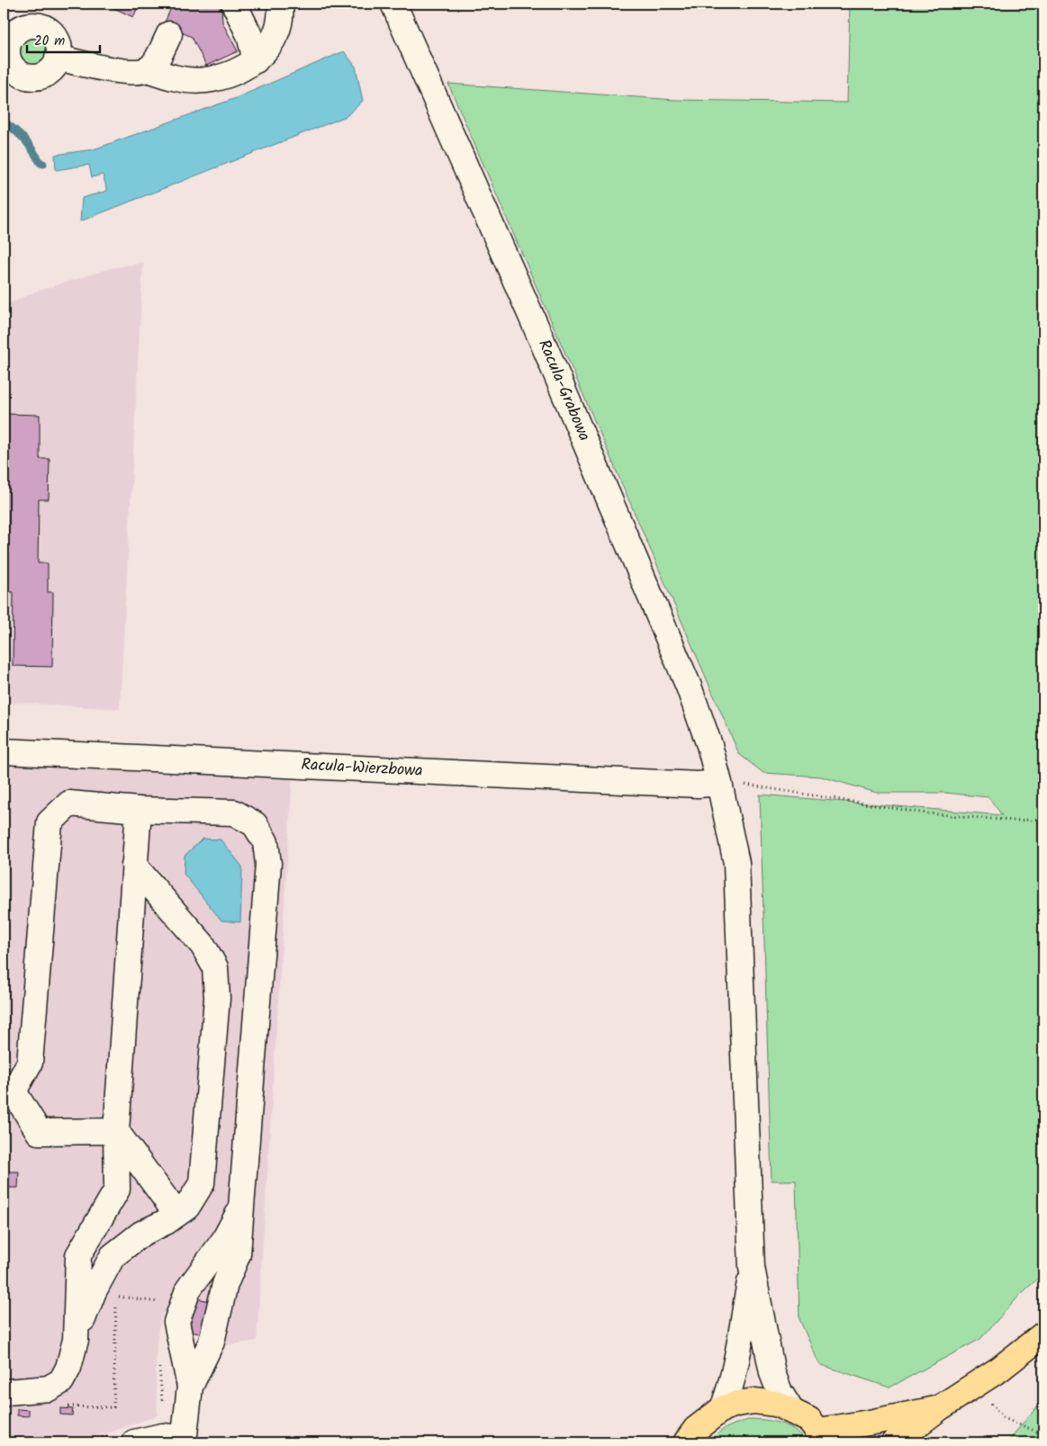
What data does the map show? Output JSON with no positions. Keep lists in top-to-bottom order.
{
  "streets": {
    "street": ["Racula-Grabowa", "Racula-Wierzbowa"]
  },
  "crossings": [
    ["Racula-Grabowa", "Racula-Wierzbowa"]
  ],
  "scale_bar": "20 m"
}
